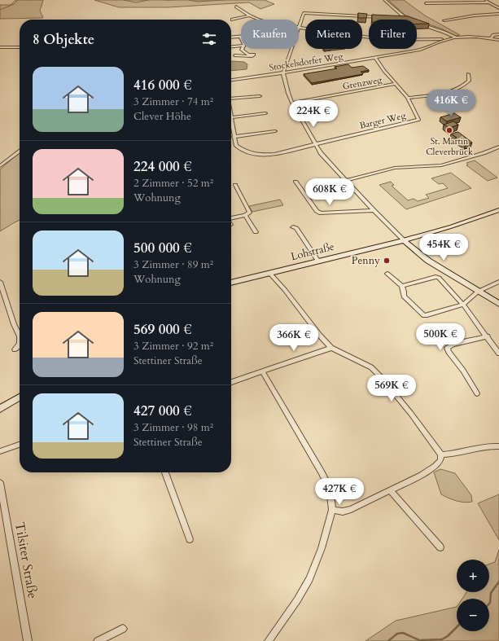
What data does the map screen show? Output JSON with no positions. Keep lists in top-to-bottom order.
{
  "streets": {
    "main road": ["Lohstraße"],
    "street": [
      "Stockelsdorfer Weg",
      "Grenzweg",
      "Barger Weg",
      "Tilsiter Straße"
    ]
  },
  "crossings": [
    ["Stockelsdorfer Weg", "Barger Weg"],
    ["Grenzweg", "Barger Weg"]
  ],
  "places": ["St. Martin Cleverbrück", "Penny"],
  "page": {
    "chip": ["Kaufen", "Mieten", "Filter"],
    "heading": "8 Objekte",
    "list": [
      {
        "name": "416 000 €",
        "note": "3 Zimmer · 74 m² · Clever Höhe"
      },
      {
        "name": "224 000 €",
        "note": "2 Zimmer · 52 m² · Wohnung"
      },
      {
        "name": "500 000 €",
        "note": "3 Zimmer · 89 m² · Wohnung"
      },
      {
        "name": "569 000 €",
        "note": "3 Zimmer · 92 m² · Stettiner Straße"
      },
      {
        "name": "427 000 €",
        "note": "3 Zimmer · 98 m² · Stettiner Straße"
      }
    ],
    "price": [
      "416K €",
      "224K €",
      "608K €",
      "454K €",
      "500K €",
      "366K €",
      "569K €",
      "427K €"
    ],
    "map_buttons": ["+", "−"]
  }
}
